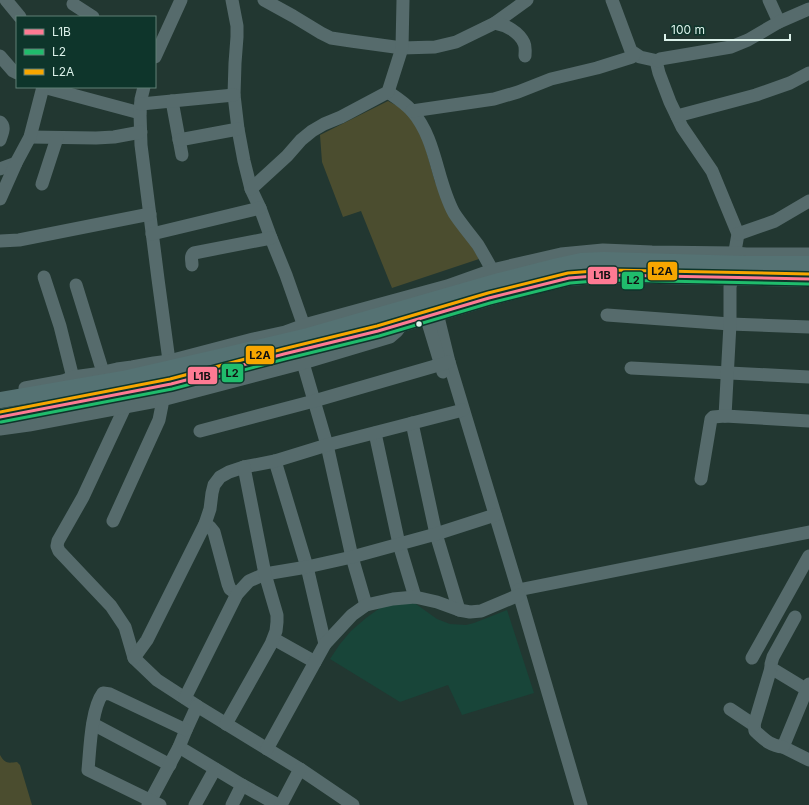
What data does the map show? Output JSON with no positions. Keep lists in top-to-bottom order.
{
  "lines": ["transit line L2A", "transit line L1B", "transit line L2"],
  "legend": ["L1B", "L2", "L2A"],
  "scale_bar": "100 m"
}
